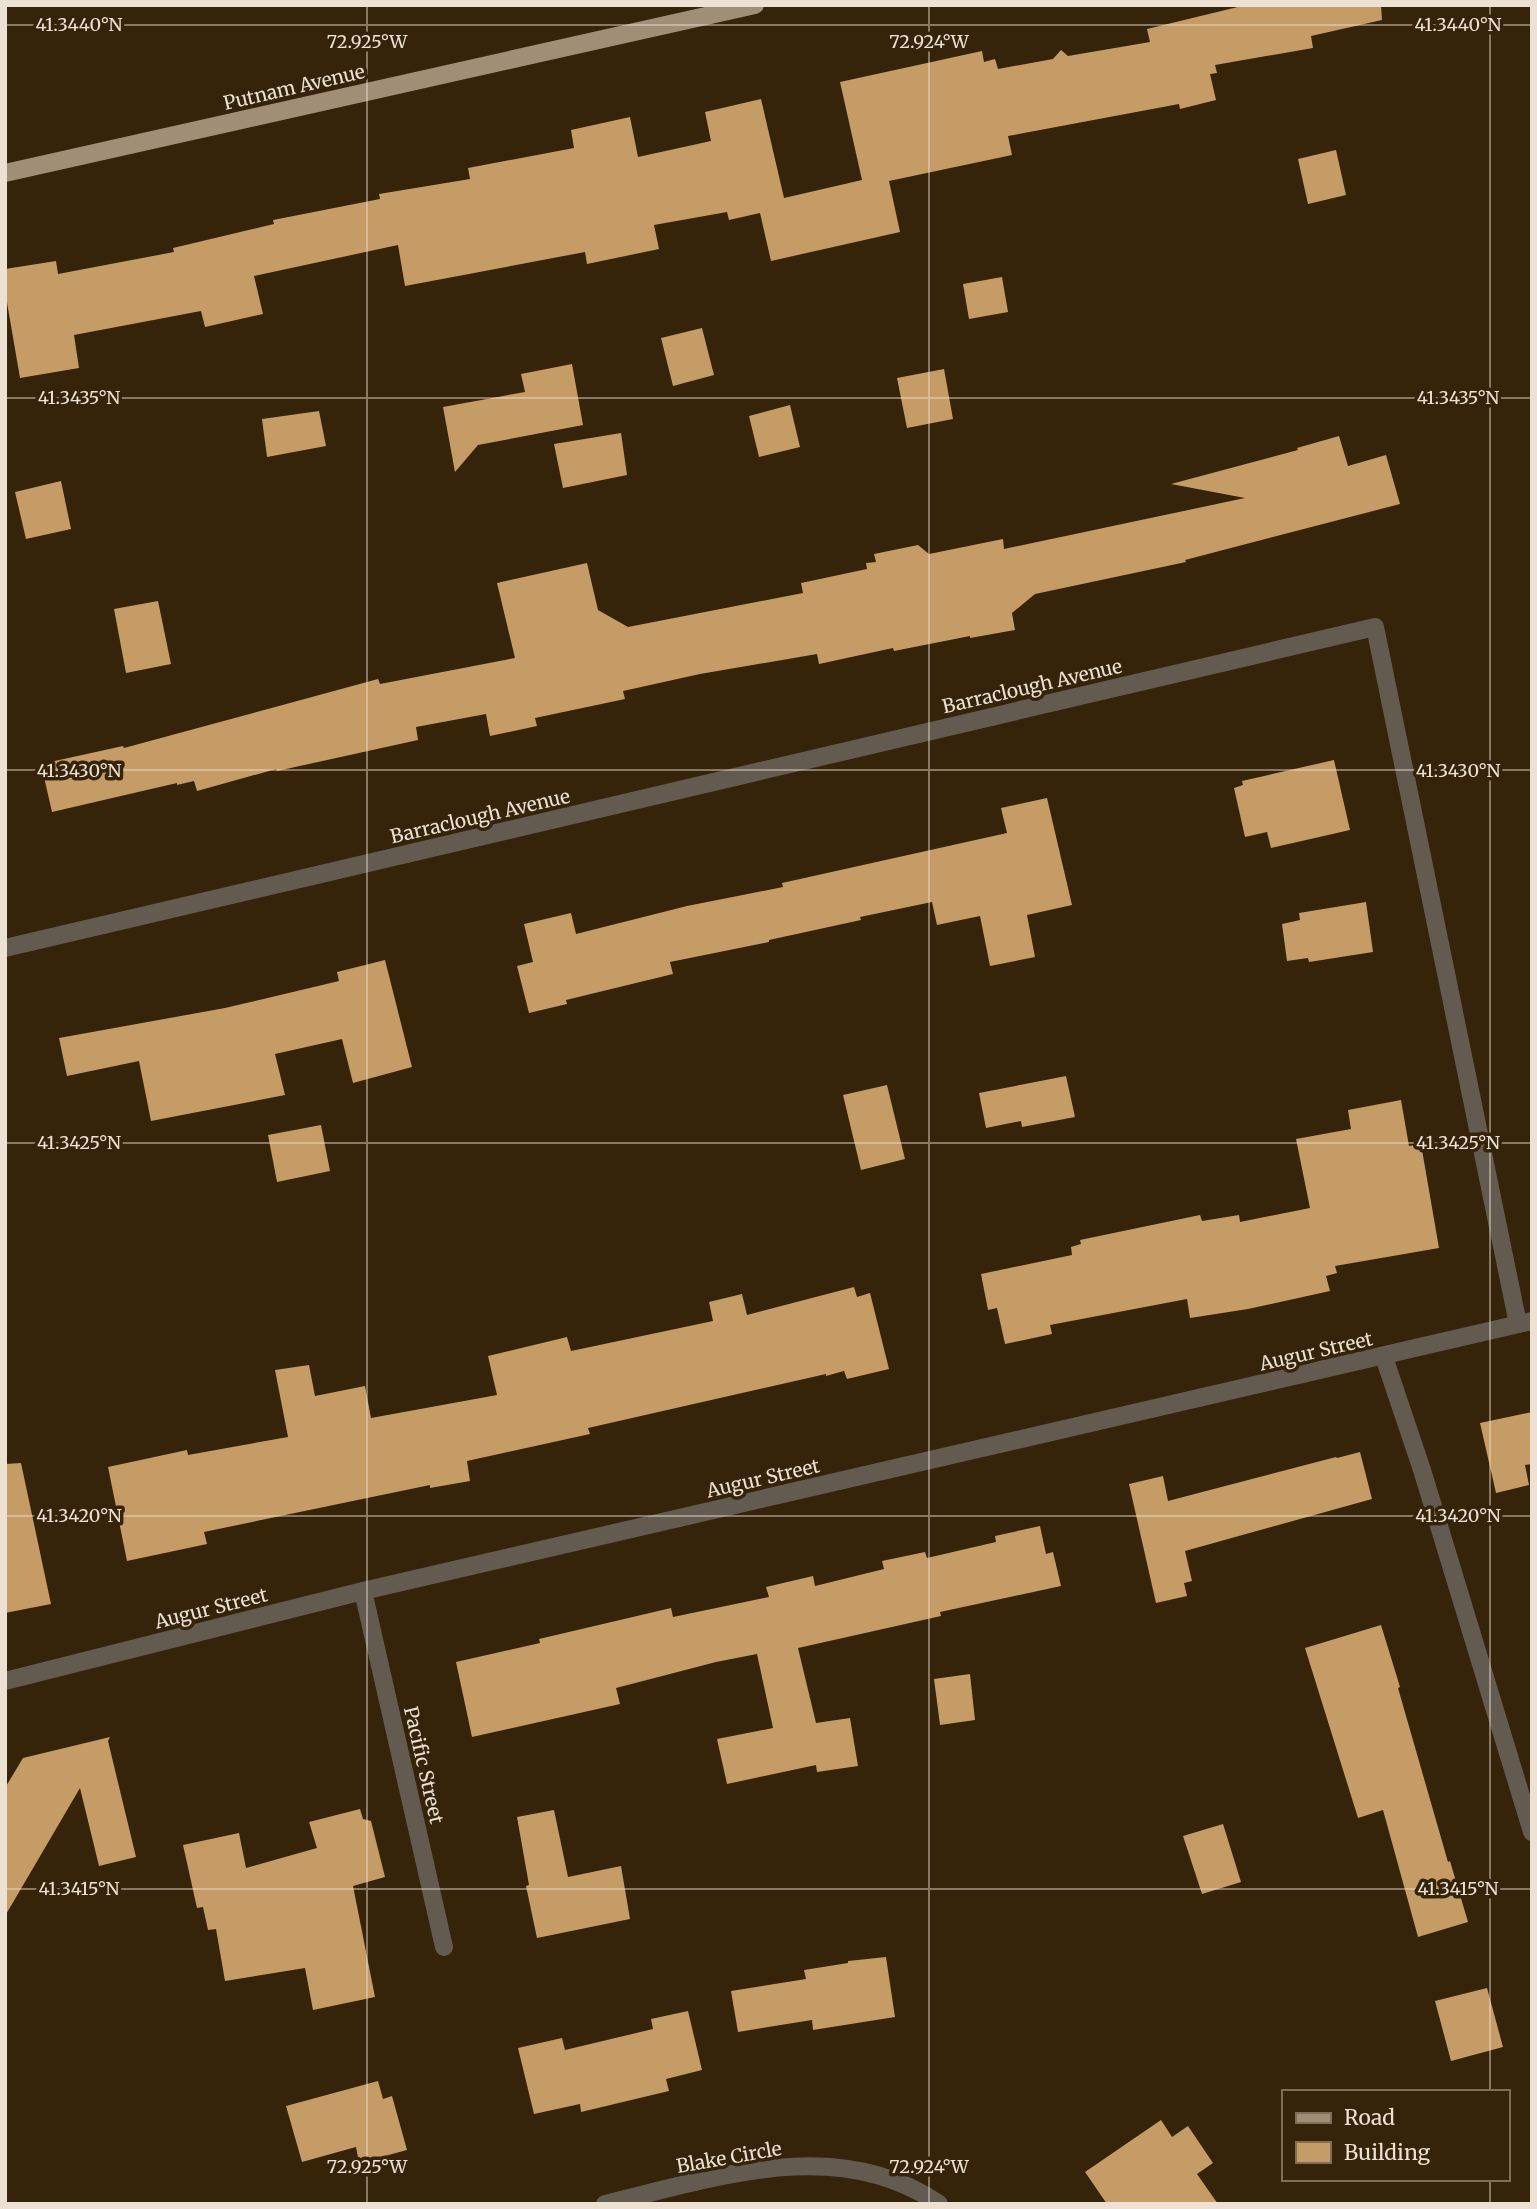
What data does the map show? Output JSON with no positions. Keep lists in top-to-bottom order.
{
  "streets": {
    "main road": ["Putnam Avenue"],
    "street": [
      "Barraclough Avenue",
      "Augur Street",
      "Pacific Street",
      "Blake Circle"
    ]
  },
  "crossings": [
    ["Barraclough Avenue", "Augur Street"],
    ["Augur Street", "Pacific Street"]
  ],
  "legend": ["Road", "Building"],
  "coordinates": [
    "41.3440°N",
    "72.925°W",
    "72.924°W",
    "41.3435°N",
    "41.3430°N",
    "41.3425°N",
    "41.3420°N",
    "41.3415°N"
  ]
}
